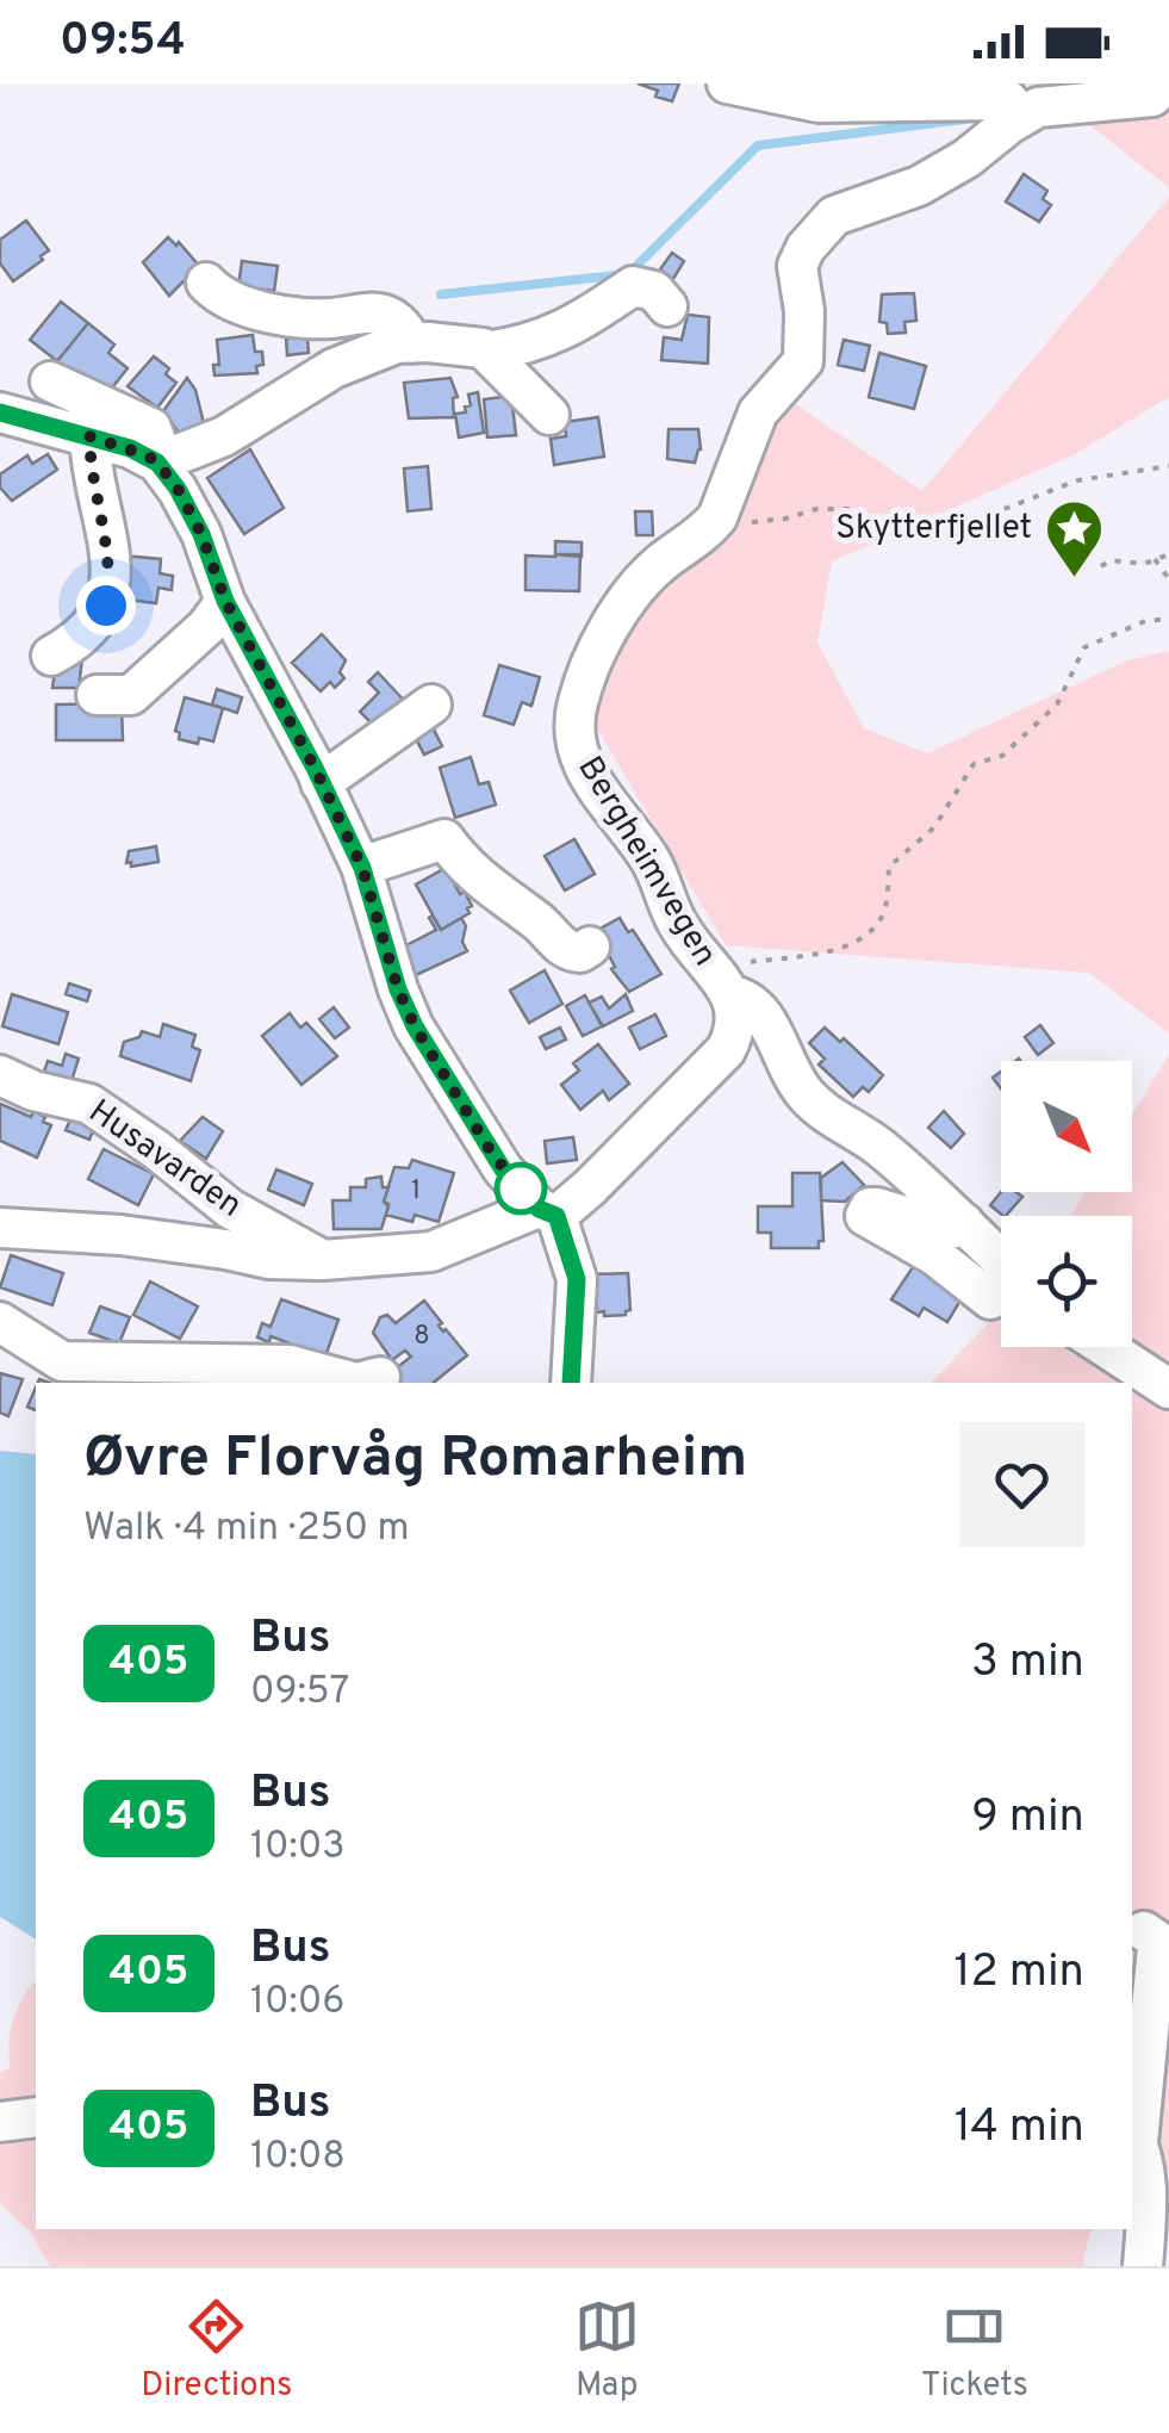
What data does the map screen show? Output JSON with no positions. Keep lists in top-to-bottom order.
{
  "streets": {
    "street": ["Bergheimvegen", "Husavarden"]
  },
  "crossings": [
    ["Bergheimvegen", "Husavarden"]
  ],
  "places": {
    "place": ["Skytterfjellet"]
  },
  "lines": ["bus line 405"],
  "house_numbers": ["1", "8"],
  "north": "bottom right",
  "page": {
    "status": "09:54",
    "heading": ["Øvre Florvåg Romarheim", "Walk · 4 min · 250 m"],
    "list": [
      {
        "mark": "405",
        "name": "Bus",
        "note": "09:57",
        "value": "3 min"
      },
      {
        "mark": "405",
        "name": "Bus",
        "note": "10:03",
        "value": "9 min"
      },
      {
        "mark": "405",
        "name": "Bus",
        "note": "10:06",
        "value": "12 min"
      },
      {
        "mark": "405",
        "name": "Bus",
        "note": "10:08",
        "value": "14 min"
      }
    ],
    "tabs": ["Directions", "Map", "Tickets"]
  }
}
